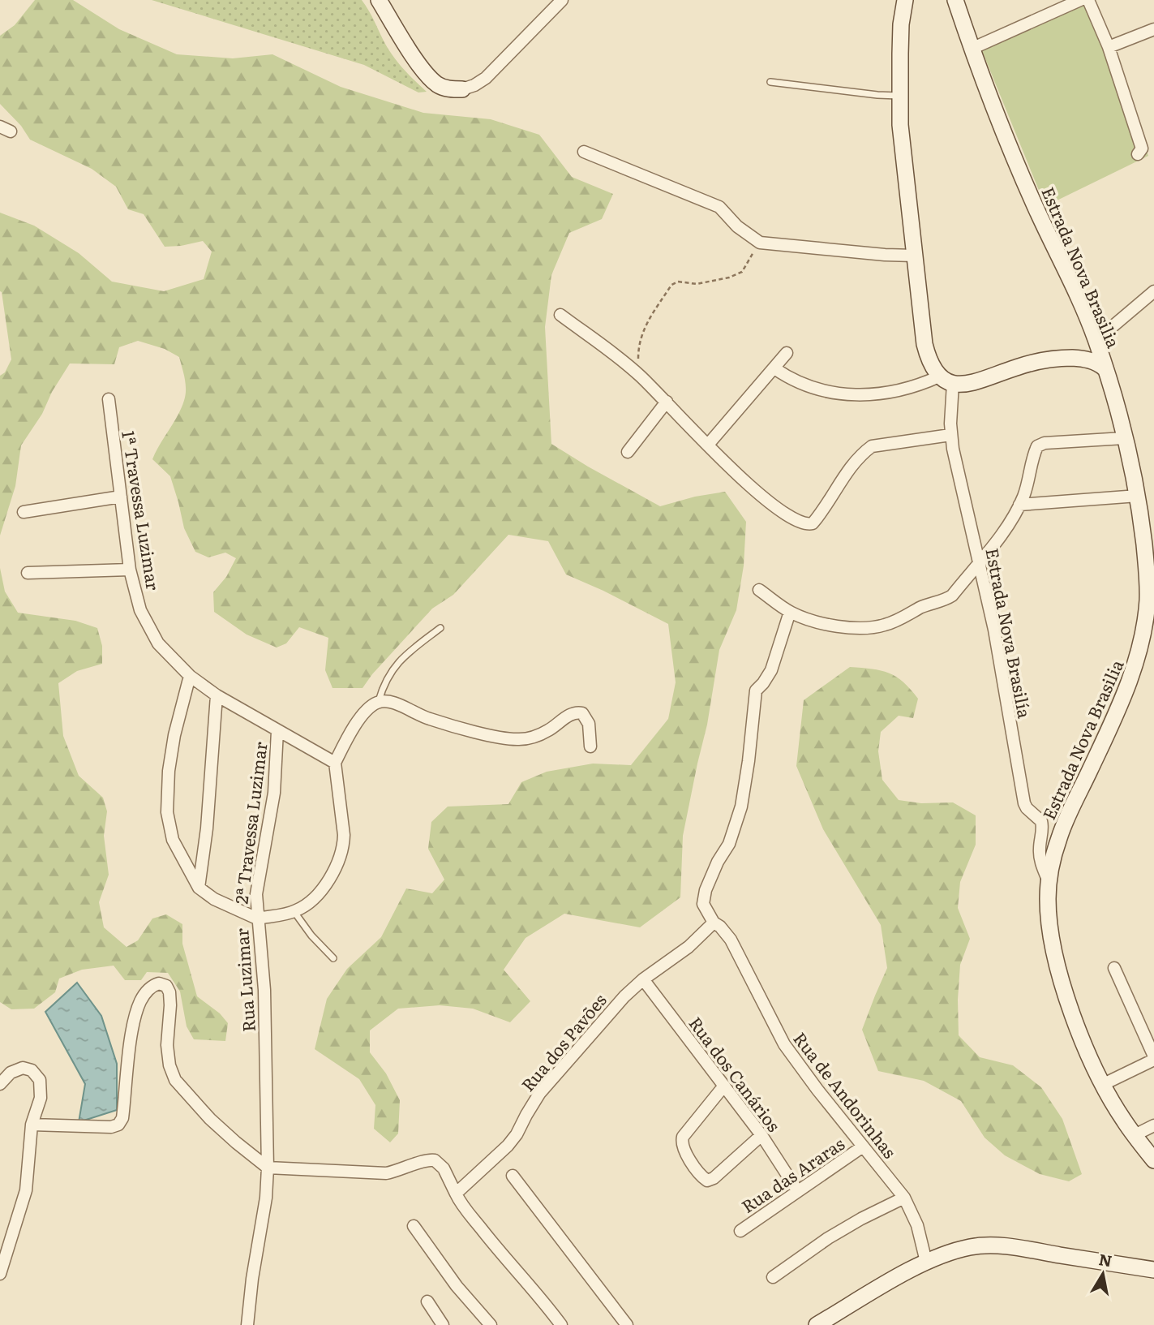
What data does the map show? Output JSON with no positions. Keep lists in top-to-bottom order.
{
  "streets": {
    "street": [
      "Estrada Nova Brasilia",
      "1ª Travessa Luzimar",
      "Estrada Nova Brasilía",
      "2ª Travessa Luzimar",
      "Rua Luzimar",
      "Rua dos Pavões",
      "Rua dos Canários",
      "Rua de Andorinhas",
      "Rua das Araras"
    ]
  },
  "crossings": [
    ["Estrada Nova Brasilia", "Estrada Nova Brasilía"],
    ["1ª Travessa Luzimar", "2ª Travessa Luzimar"],
    ["1ª Travessa Luzimar", "Rua Luzimar"],
    ["2ª Travessa Luzimar", "Rua Luzimar"],
    ["Rua dos Pavões", "Rua dos Canários"],
    ["Rua dos Pavões", "Rua de Andorinhas"],
    ["Rua dos Canários", "Rua das Araras"],
    ["Rua de Andorinhas", "Rua das Araras"]
  ],
  "north": "top"
}
